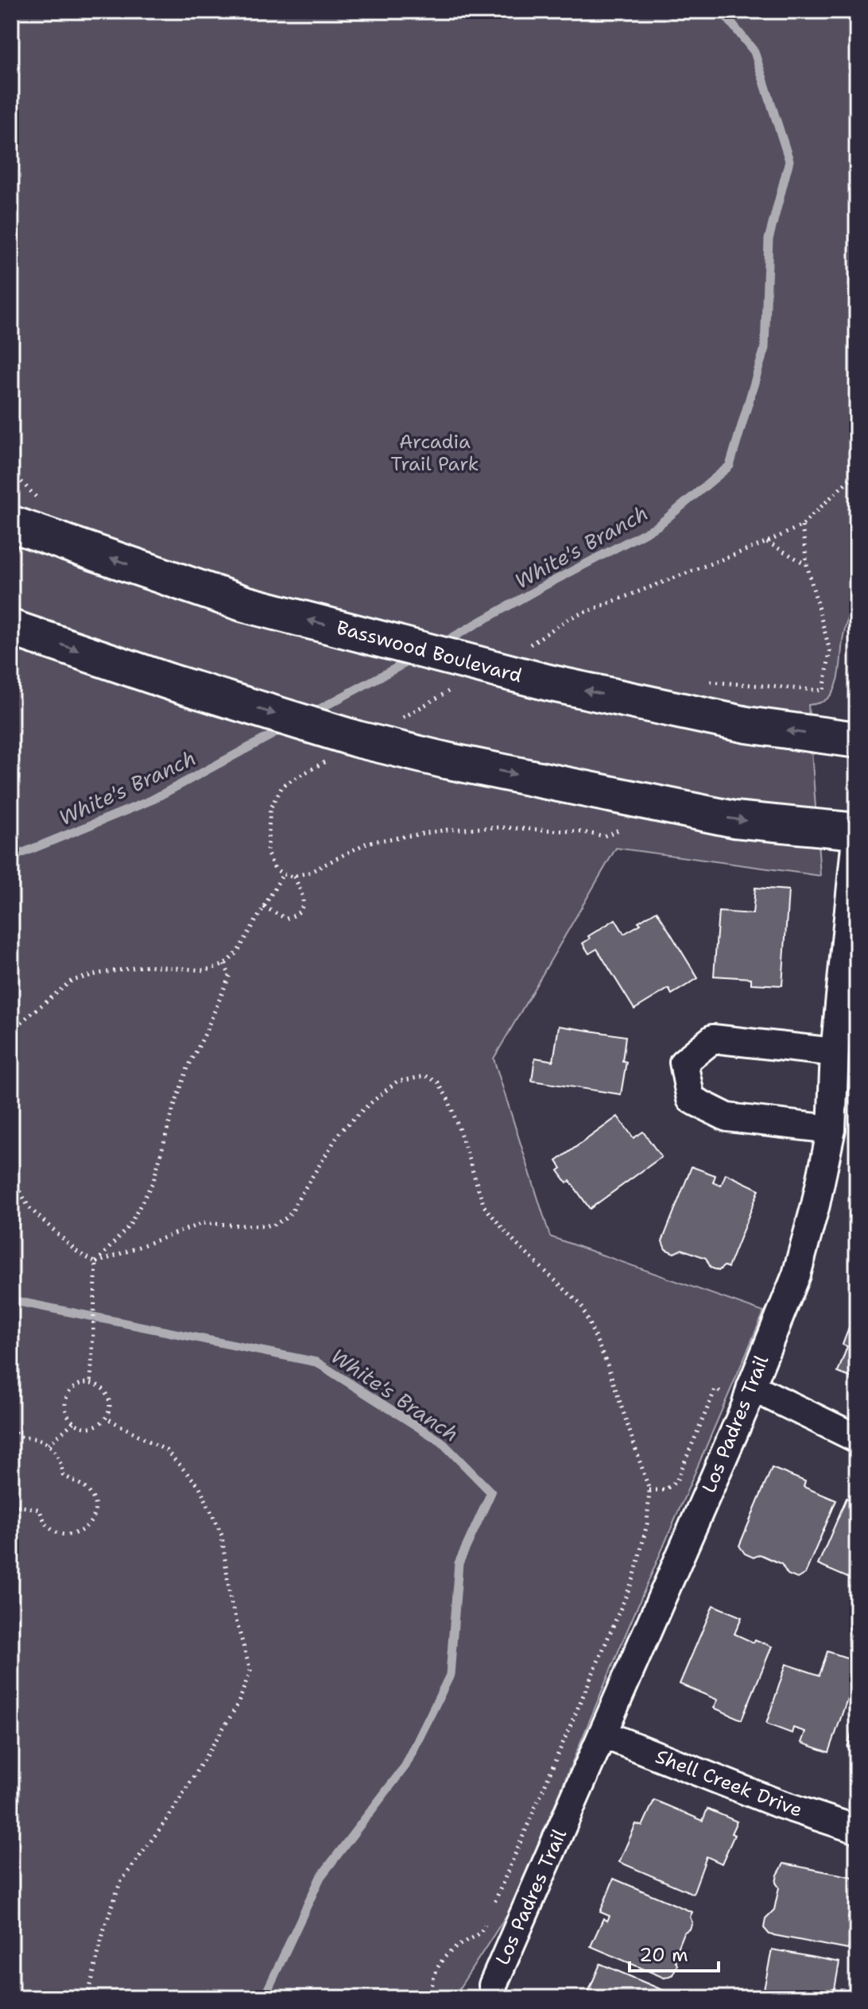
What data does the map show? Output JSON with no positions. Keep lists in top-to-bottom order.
{
  "streets": {
    "main road": ["Basswood Boulevard"],
    "street": ["Los Padres Trail", "Shell Creek Drive"]
  },
  "crossings": [
    ["Los Padres Trail", "Shell Creek Drive"]
  ],
  "water": ["White's Branch"],
  "parks": ["Arcadia Trail Park"],
  "scale_bar": "20 m"
}
